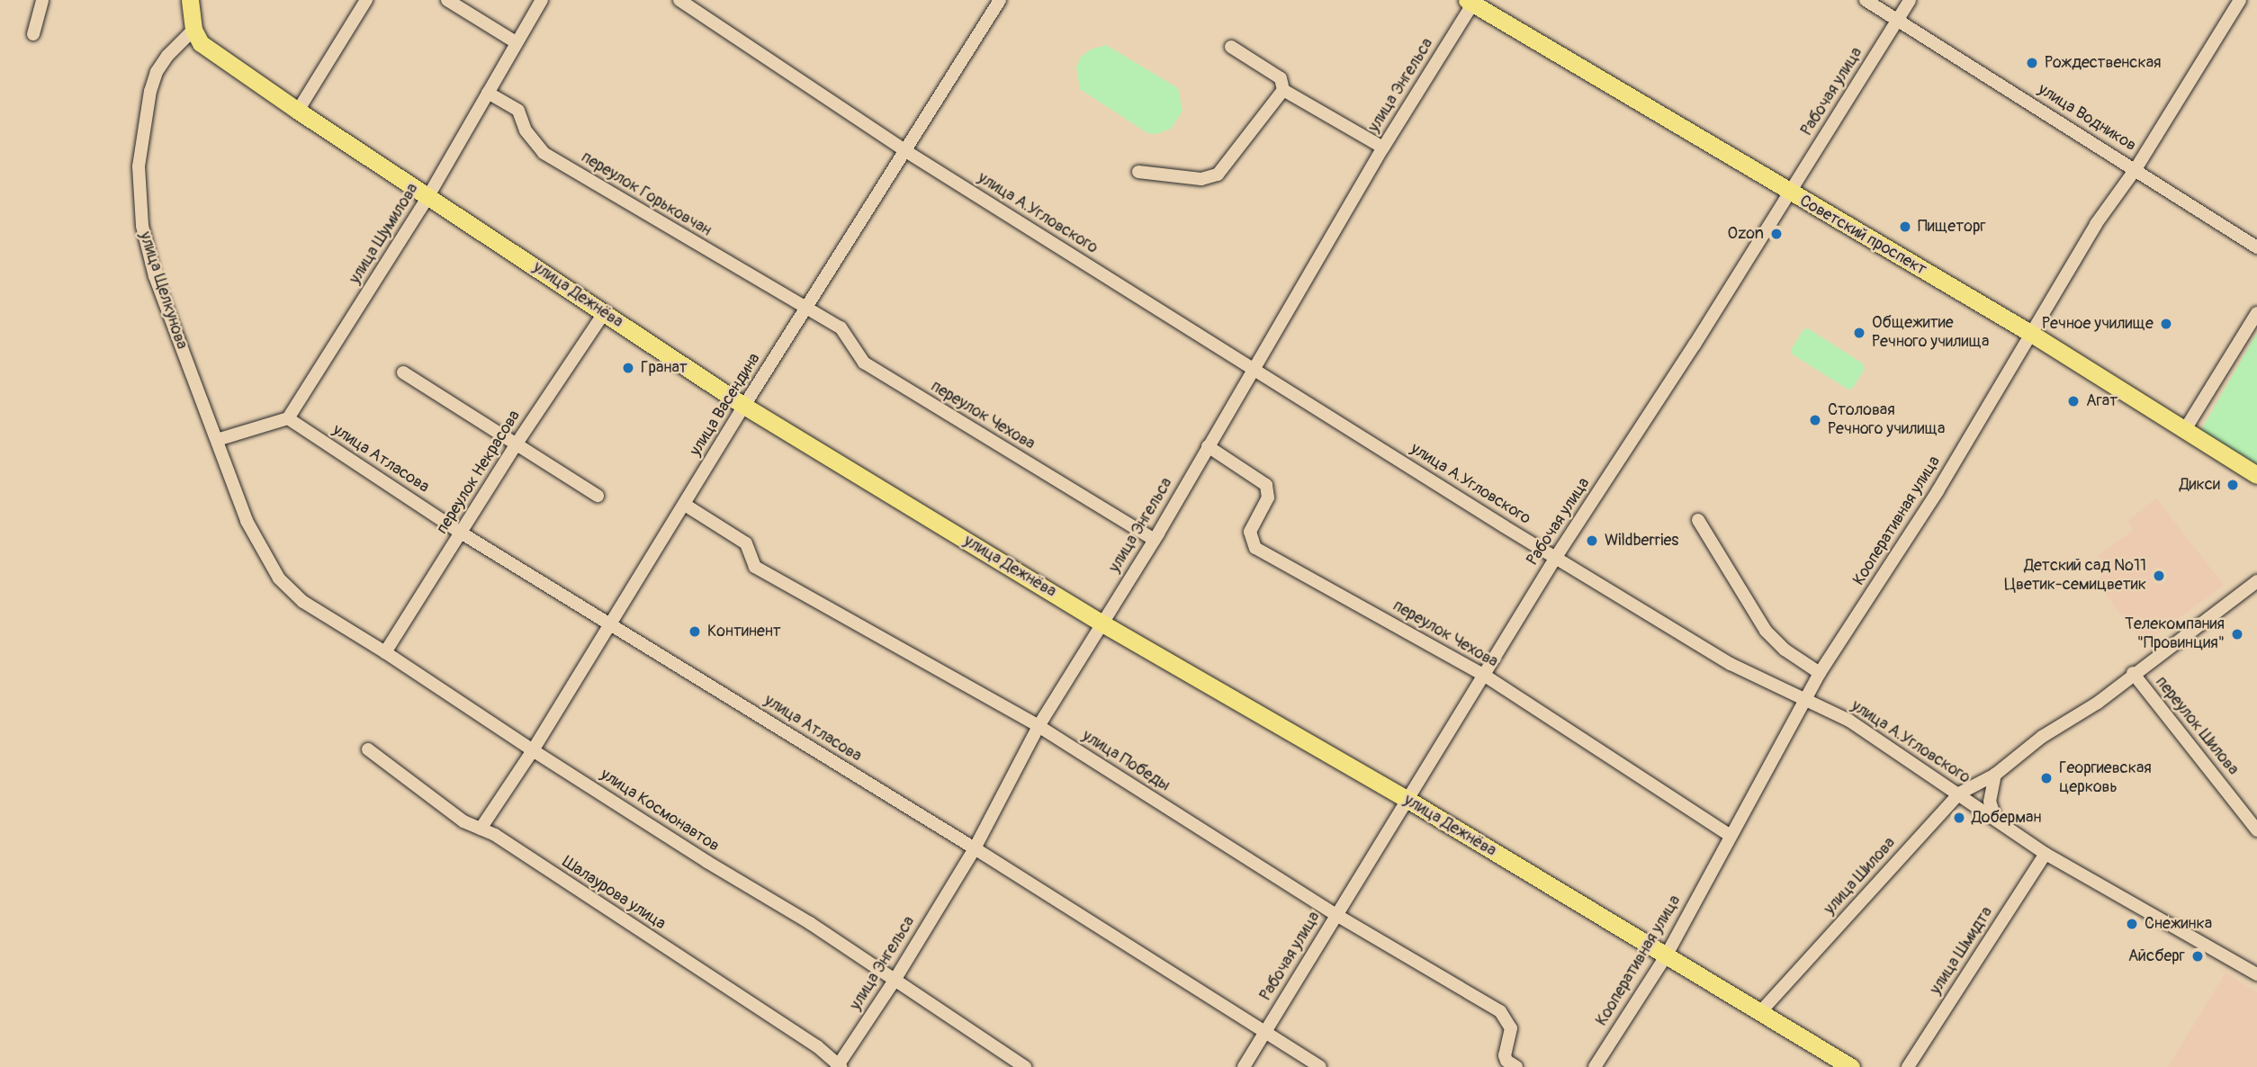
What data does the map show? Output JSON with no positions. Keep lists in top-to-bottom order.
{
  "streets": {
    "main road": ["Советский проспект", "улица Дежнёва"],
    "street": [
      "улица Энгельса",
      "Рабочая улица",
      "улица Водников",
      "переулок Горьковчан",
      "улица А.Угловского",
      "улица Шумилова",
      "улица Щелкунова",
      "улица Васендина",
      "переулок Чехова",
      "улица Атласова",
      "переулок Некрасова",
      "Кооперативная улица",
      "переулок Шилова",
      "улица Победы",
      "улица Космонавтов",
      "улица Шилова",
      "Шалаурова улица",
      "улица Шмидта"
    ]
  },
  "crossings": [
    ["улица Энгельса", "улица А.Угловского"],
    ["улица Энгельса", "Советский проспект"],
    ["улица Энгельса", "улица Дежнёва"],
    ["улица Энгельса", "переулок Чехова"],
    ["улица Энгельса", "улица Атласова"],
    ["улица Энгельса", "улица Победы"],
    ["улица Энгельса", "улица Космонавтов"],
    ["улица Энгельса", "Шалаурова улица"],
    ["Рабочая улица", "улица Водников"],
    ["Рабочая улица", "улица А.Угловского"],
    ["Рабочая улица", "Советский проспект"],
    ["Рабочая улица", "улица Дежнёва"],
    ["Рабочая улица", "переулок Чехова"],
    ["Рабочая улица", "улица Атласова"],
    ["Рабочая улица", "улица Победы"],
    ["улица Водников", "Кооперативная улица"],
    ["переулок Горьковчан", "улица Шумилова"],
    ["переулок Горьковчан", "улица Васендина"],
    ["переулок Горьковчан", "переулок Чехова"],
    ["улица А.Угловского", "улица Васендина"],
    ["улица А.Угловского", "Кооперативная улица"],
    ["улица А.Угловского", "улица Шилова"],
    ["улица А.Угловского", "улица Шмидта"],
    ["улица Шумилова", "улица Дежнёва"],
    ["улица Шумилова", "улица Атласова"],
    ["Советский проспект", "Кооперативная улица"],
    ["улица Щелкунова", "улица Дежнёва"],
    ["улица Щелкунова", "улица Космонавтов"],
    ["улица Дежнёва", "улица Васендина"],
    ["улица Дежнёва", "переулок Некрасова"],
    ["улица Дежнёва", "Кооперативная улица"],
    ["улица Дежнёва", "улица Шилова"],
    ["улица Васендина", "переулок Чехова"],
    ["улица Васендина", "улица Атласова"],
    ["улица Васендина", "улица Победы"],
    ["улица Васендина", "улица Космонавтов"],
    ["улица Васендина", "Шалаурова улица"],
    ["переулок Чехова", "Кооперативная улица"],
    ["улица Атласова", "переулок Некрасова"],
    ["переулок Некрасова", "улица Космонавтов"],
    ["переулок Шилова", "улица Шилова"]
  ],
  "places": [
    "Рождественская",
    "Пищеторг",
    "Ozon",
    "Речное училище",
    "Общежитие Речного училища",
    "Гранат",
    "Агат",
    "Столовая Речного училища",
    "Дикси",
    "Wildberries",
    "Детский сад №11 Цветик-семицветик",
    "Континент",
    "Телекомпания \"Провинция\"",
    "Георгиевская церковь",
    "Доберман",
    "Снежинка",
    "Айсберг"
  ]
}
